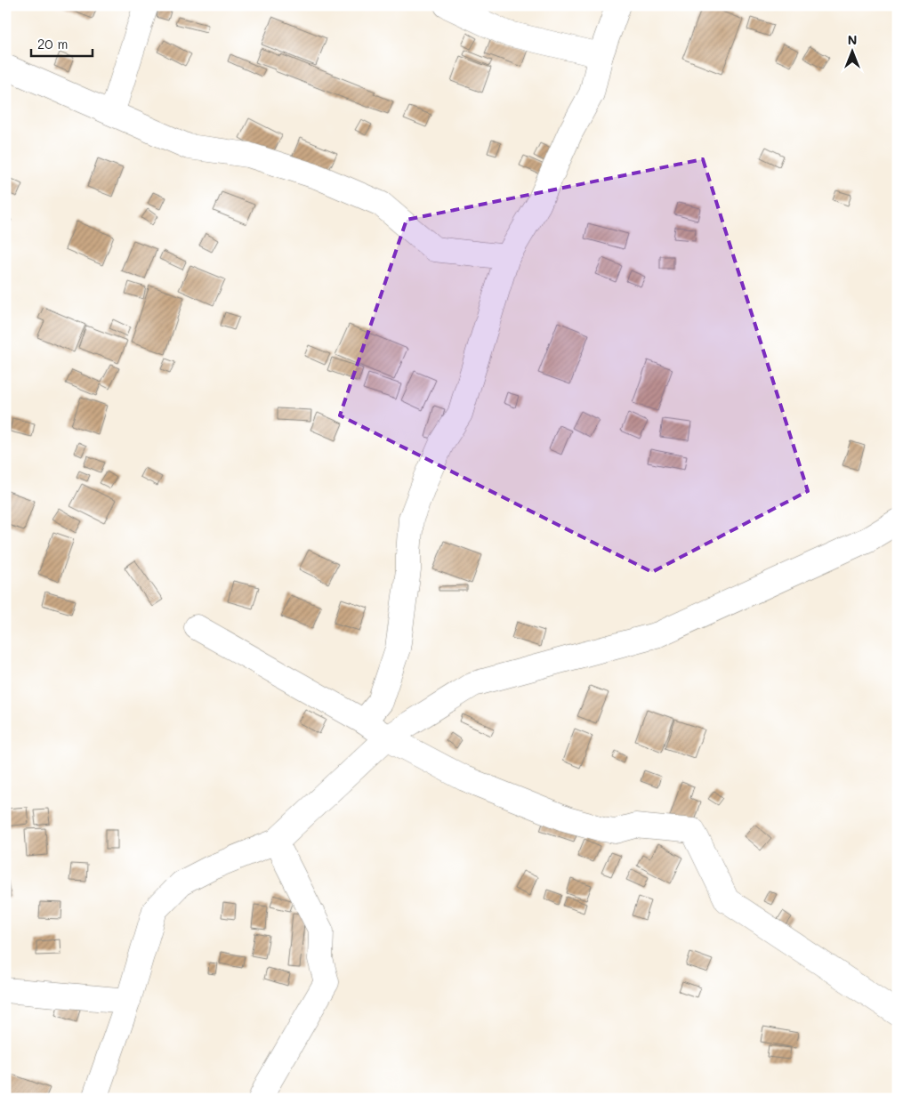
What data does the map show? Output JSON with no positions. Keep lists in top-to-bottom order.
{
  "scale_bar": "20 m",
  "north": "top"
}
